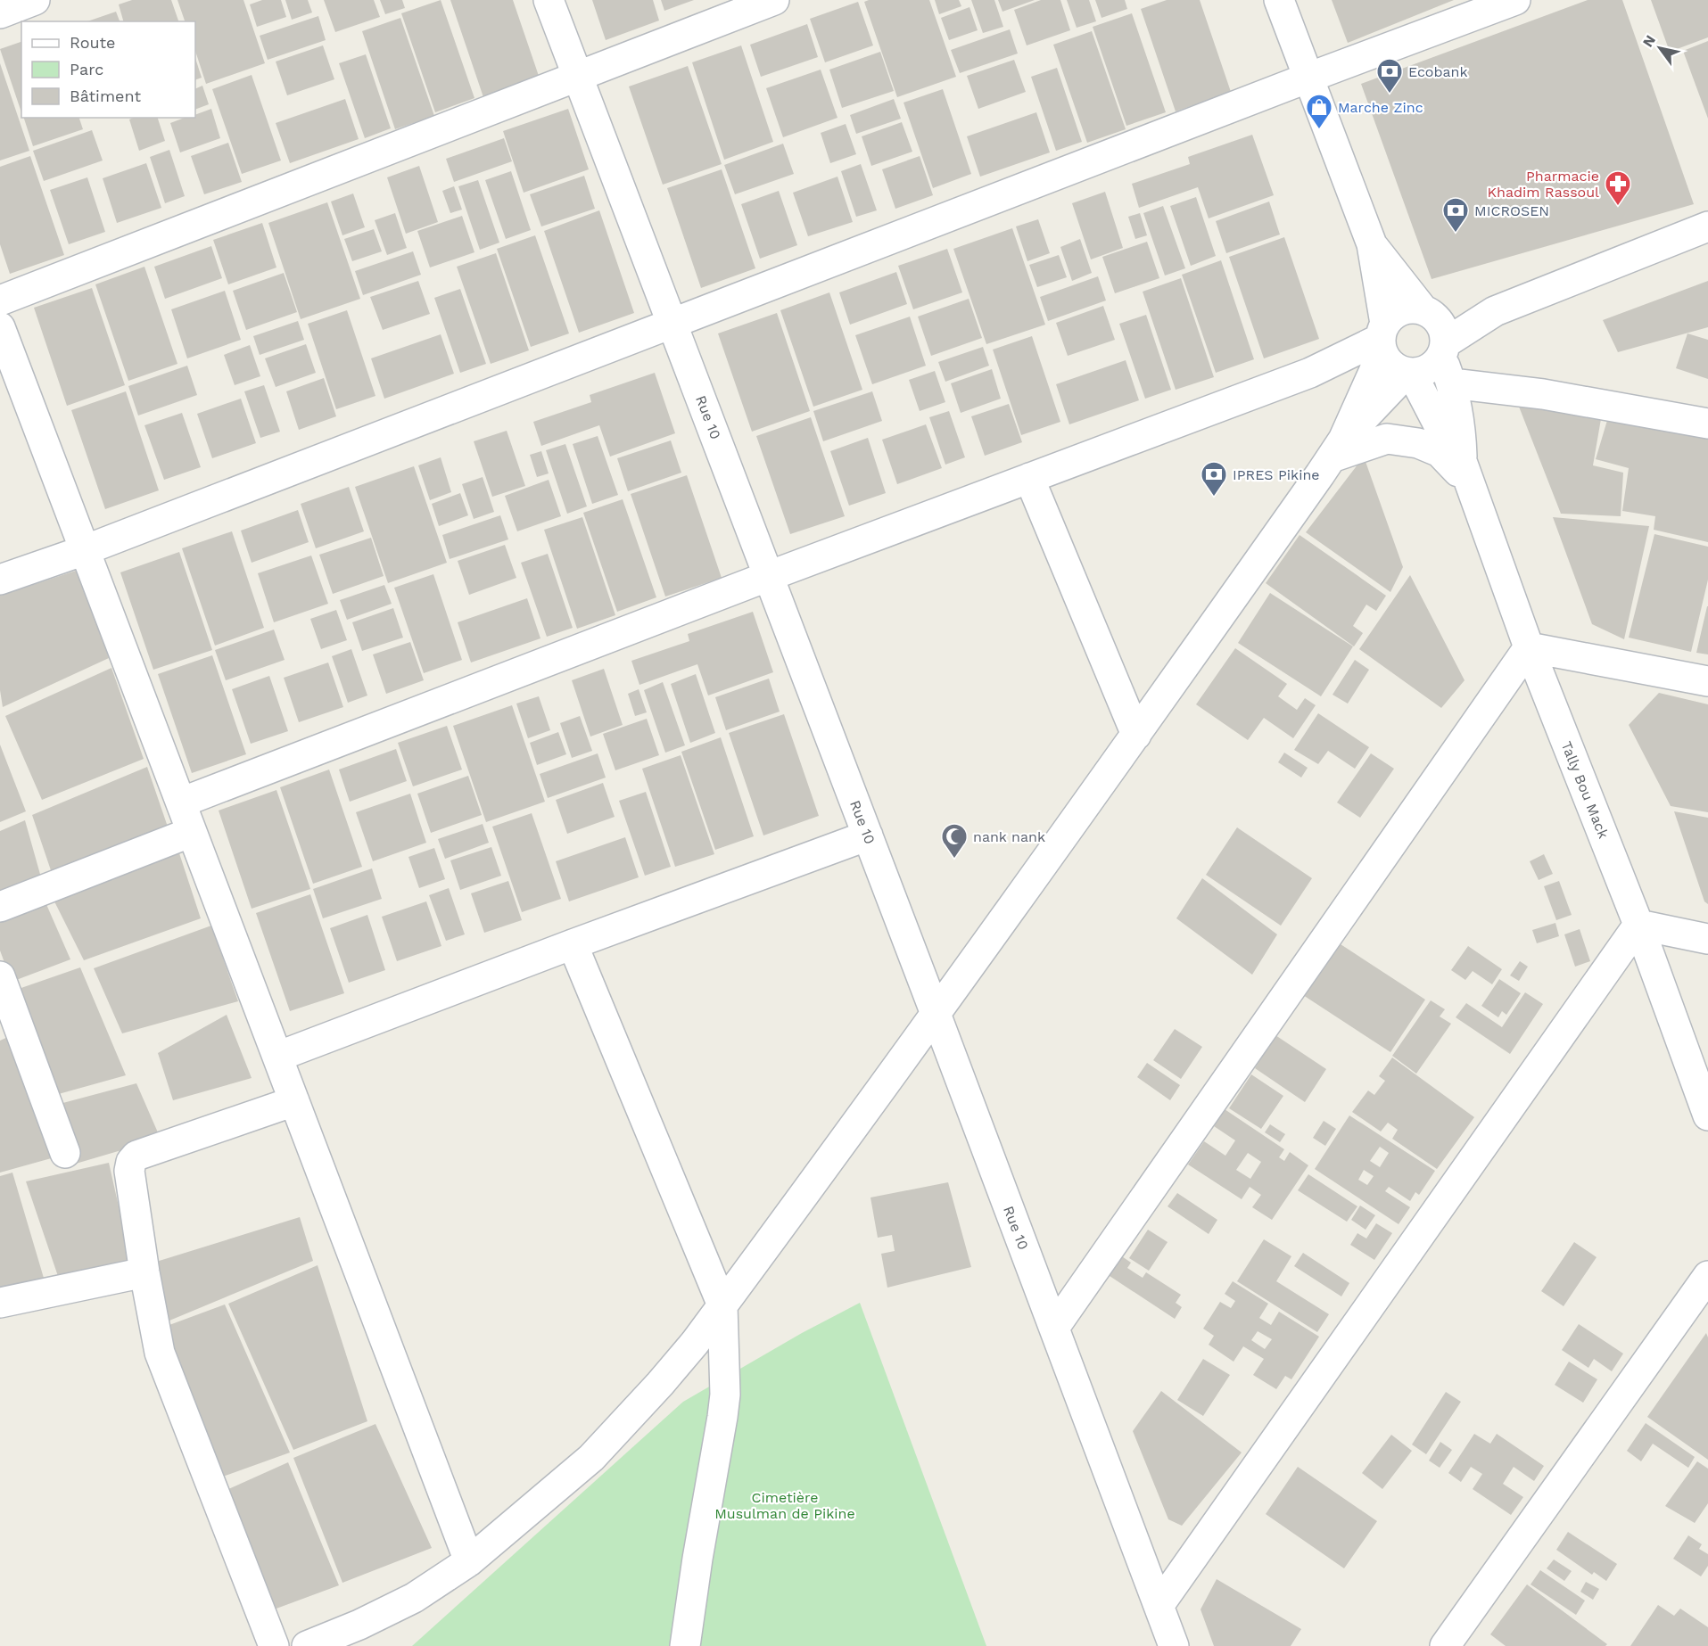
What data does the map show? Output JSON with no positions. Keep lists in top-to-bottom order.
{
  "streets": {
    "street": ["Rue 10", "Tally Bou Mack"]
  },
  "parks": ["Cimetière Musulman de Pikine"],
  "places": {
    "bank": ["Ecobank", "MICROSEN", "IPRES Pikine"],
    "shop": ["Marche Zinc"],
    "pharmacy": ["Pharmacie Khadim Rassoul"],
    "mosque": ["nank nank"]
  },
  "legend": ["Route", "Parc", "Bâtiment"],
  "north": "top left"
}
